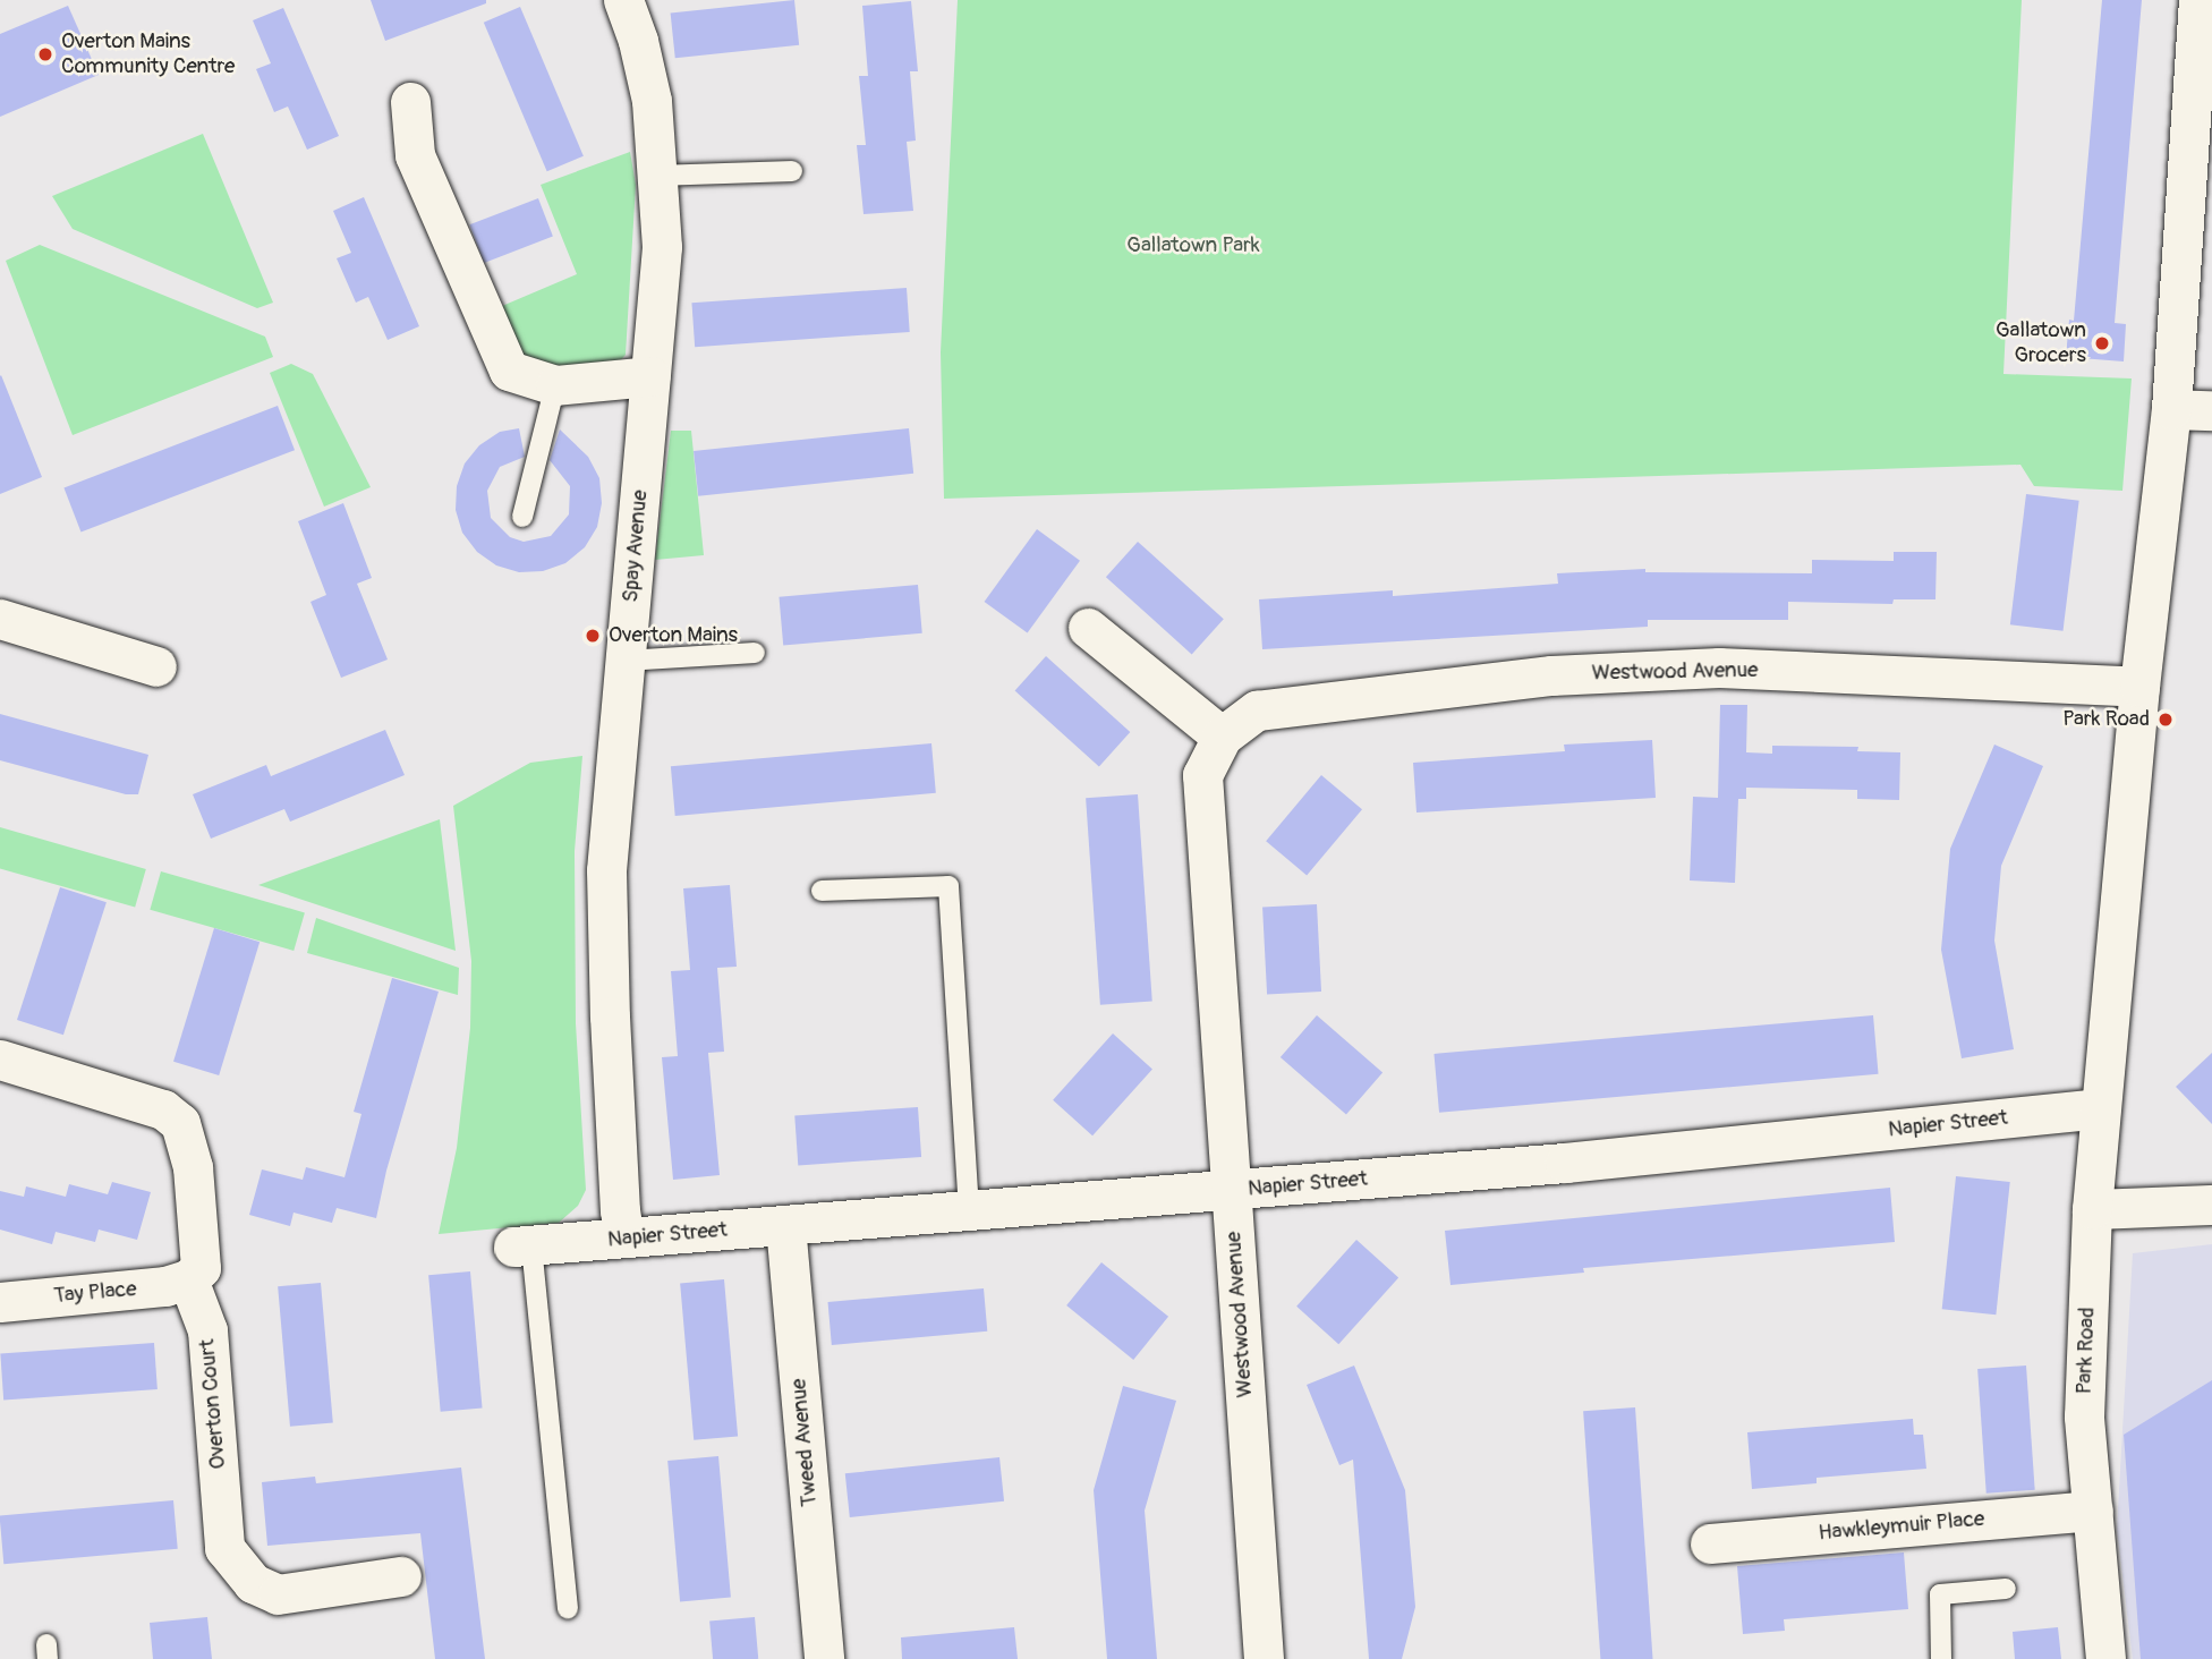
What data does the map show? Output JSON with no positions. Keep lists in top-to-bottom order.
{
  "streets": {
    "street": [
      "Spay Avenue",
      "Westwood Avenue",
      "Napier Street",
      "Tay Place",
      "Park Road",
      "Overton Court",
      "Tweed Avenue",
      "Hawkleymuir Place"
    ]
  },
  "crossings": [
    ["Spay Avenue", "Napier Street"],
    ["Westwood Avenue", "Napier Street"],
    ["Westwood Avenue", "Park Road"],
    ["Napier Street", "Park Road"],
    ["Napier Street", "Tweed Avenue"],
    ["Tay Place", "Overton Court"],
    ["Park Road", "Hawkleymuir Place"]
  ],
  "parks": ["Gallatown Park"],
  "places": [
    "Overton Mains Community Centre",
    "Gallatown Grocers",
    "Overton Mains",
    "Park Road"
  ]
}
